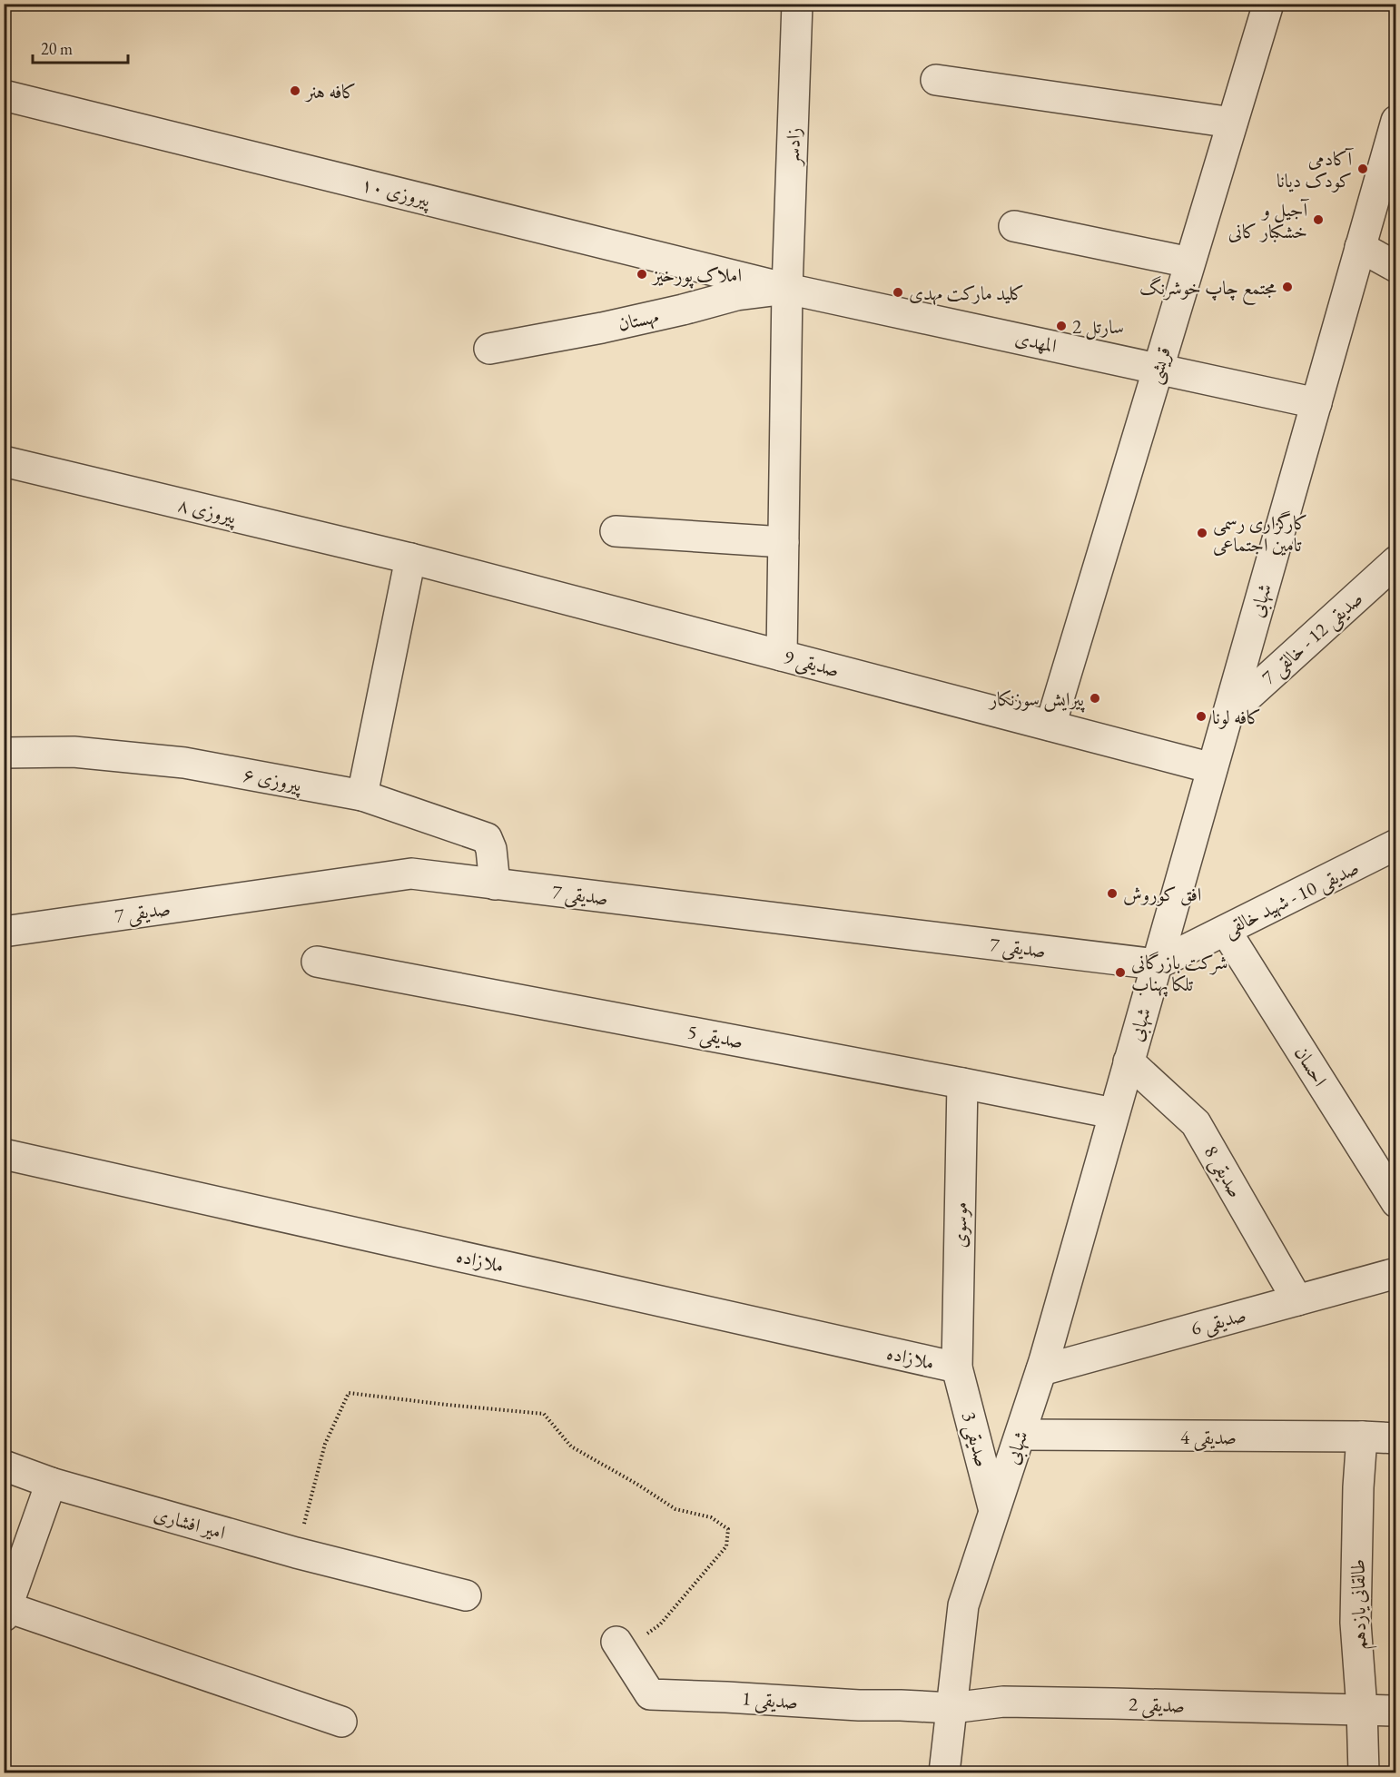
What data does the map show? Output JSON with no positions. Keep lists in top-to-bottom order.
{
  "streets": {
    "street": [
      "زادسر",
      "پیروزی ١٠",
      "مهستان",
      "المهدی",
      "قریشی",
      "پیروزی ٨",
      "شهابی",
      "صدیقی 12 - خالقی 7",
      "صدیقی 9",
      "پیروزی ۶",
      "صدیقی 7",
      "صدیقی 10 - شهید خالقی",
      "صدیقی 5",
      "احسان",
      "صدیقی 8",
      "موسوی",
      "ملازاده",
      "صدیقی 6",
      "صدیقی 4",
      "صدیقی 3",
      "امیر افشاری",
      "طالقانی یازدهم",
      "صدیقی 1",
      "صدیقی 2"
    ]
  },
  "crossings": [
    ["زادسر", "پیروزی ١٠"],
    ["زادسر", "مهستان"],
    ["زادسر", "المهدی"],
    ["زادسر", "صدیقی 9"],
    ["پیروزی ١٠", "مهستان"],
    ["پیروزی ١٠", "المهدی"],
    ["مهستان", "المهدی"],
    ["المهدی", "قریشی"],
    ["المهدی", "شهابی"],
    ["قریشی", "صدیقی 9"],
    ["پیروزی ٨", "صدیقی 9"],
    ["شهابی", "صدیقی 12 - خالقی 7"],
    ["شهابی", "صدیقی 9"],
    ["شهابی", "صدیقی 7"],
    ["شهابی", "صدیقی 10 - شهید خالقی"],
    ["شهابی", "صدیقی 5"],
    ["شهابی", "صدیقی 8"],
    ["شهابی", "صدیقی 6"],
    ["شهابی", "صدیقی 4"],
    ["شهابی", "صدیقی 3"],
    ["شهابی", "صدیقی 1"],
    ["شهابی", "صدیقی 2"],
    ["پیروزی ۶", "صدیقی 7"],
    ["صدیقی 7", "صدیقی 10 - شهید خالقی"],
    ["صدیقی 10 - شهید خالقی", "احسان"],
    ["صدیقی 5", "موسوی"],
    ["صدیقی 8", "صدیقی 6"],
    ["موسوی", "ملازاده"],
    ["موسوی", "صدیقی 3"],
    ["ملازاده", "صدیقی 3"],
    ["صدیقی 4", "طالقانی یازدهم"],
    ["طالقانی یازدهم", "صدیقی 2"],
    ["صدیقی 1", "صدیقی 2"]
  ],
  "places": [
    "کافه هنر",
    "آکادمی کودک دیانا",
    "آجیل و خشکبار کانی",
    "املاک پورخیز",
    "مجتمع چاپ خوشرنگ",
    "کلید مارکت مهدی",
    "سارتل 2",
    "کارگزاری رسمی تامین اجتماعی",
    "پیرایش سوزنکار",
    "کافه لونا",
    "افق کوروش",
    "شرکت بازرگانی تلکا پهناب"
  ],
  "scale_bar": "20 m"
}
